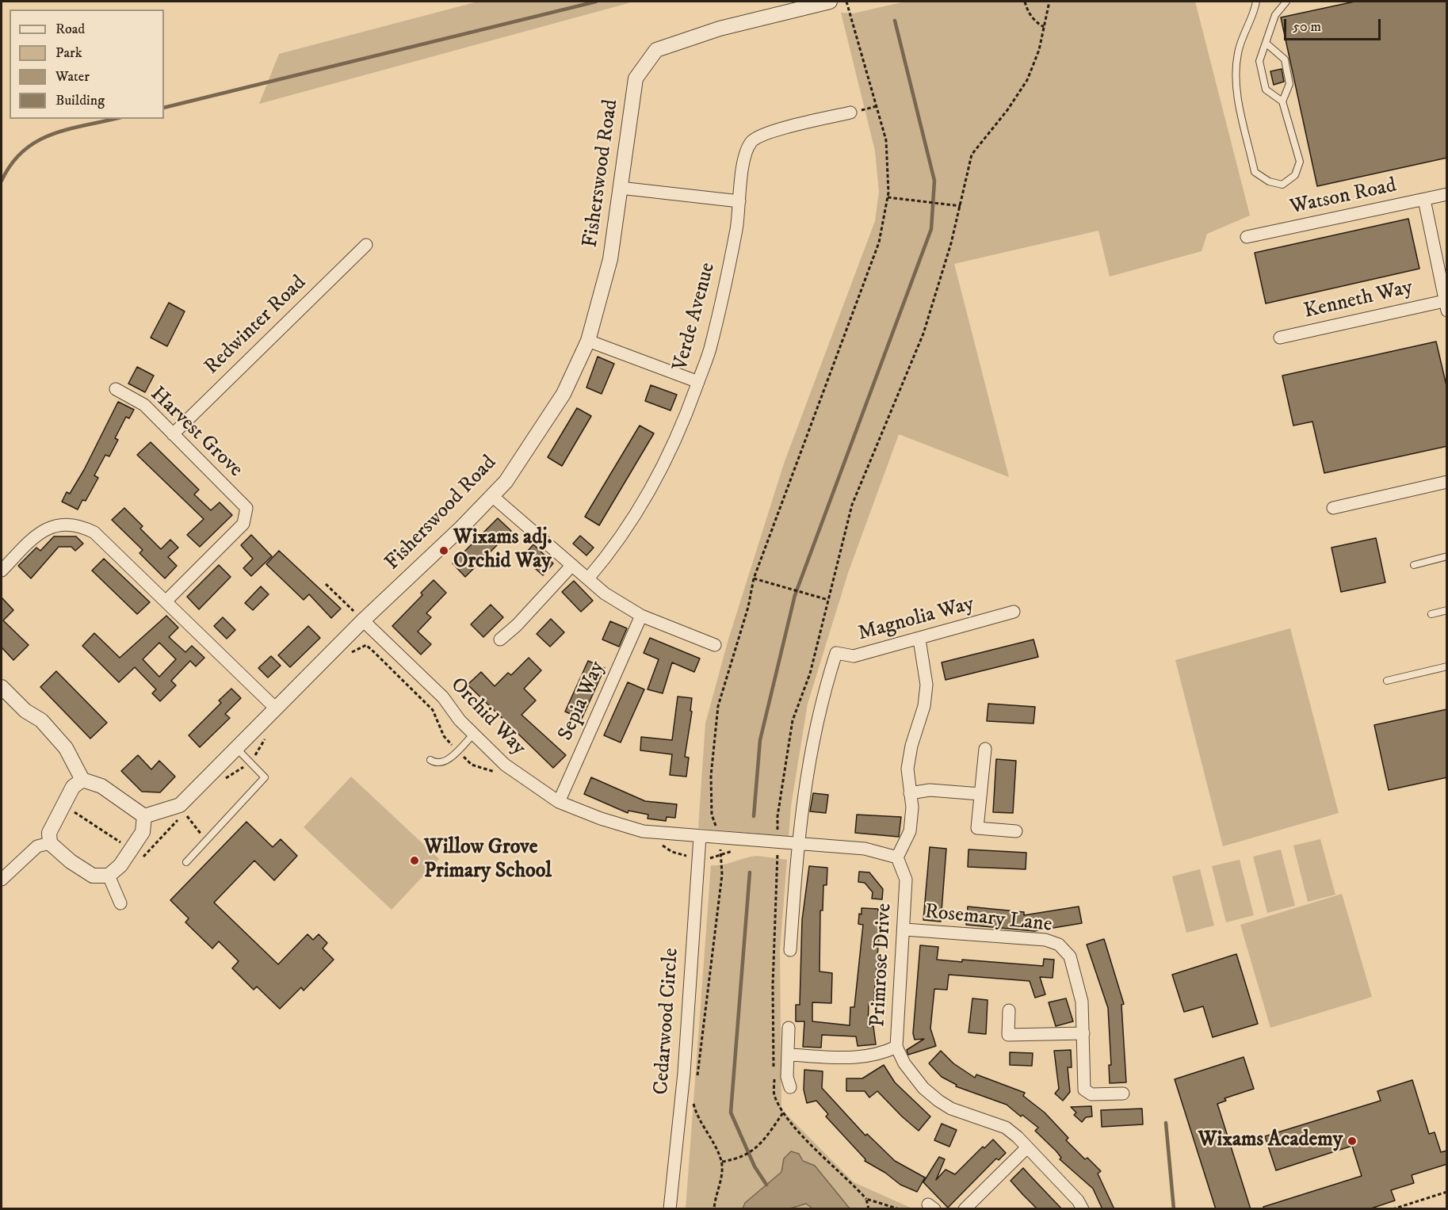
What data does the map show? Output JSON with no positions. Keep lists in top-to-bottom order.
{
  "streets": {
    "street": [
      "Fisherswood Road",
      "Watson Road",
      "Kenneth Way",
      "Verde Avenue",
      "Redwinter Road",
      "Harvest Grove",
      "Magnolia Way",
      "Sepia Way",
      "Orchid Way",
      "Rosemary Lane",
      "Primrose Drive",
      "Cedarwood Circle"
    ]
  },
  "crossings": [
    ["Fisherswood Road", "Orchid Way"],
    ["Watson Road", "Kenneth Way"],
    ["Redwinter Road", "Harvest Grove"],
    ["Magnolia Way", "Orchid Way"],
    ["Sepia Way", "Orchid Way"],
    ["Orchid Way", "Primrose Drive"],
    ["Orchid Way", "Cedarwood Circle"],
    ["Rosemary Lane", "Primrose Drive"]
  ],
  "places": ["Wixams adj. Orchid Way", "Willow Grove Primary School", "Wixams Academy"],
  "legend": [
    "Road",
    "Park",
    "Water",
    "Building"
  ],
  "scale_bar": "50 m"
}
